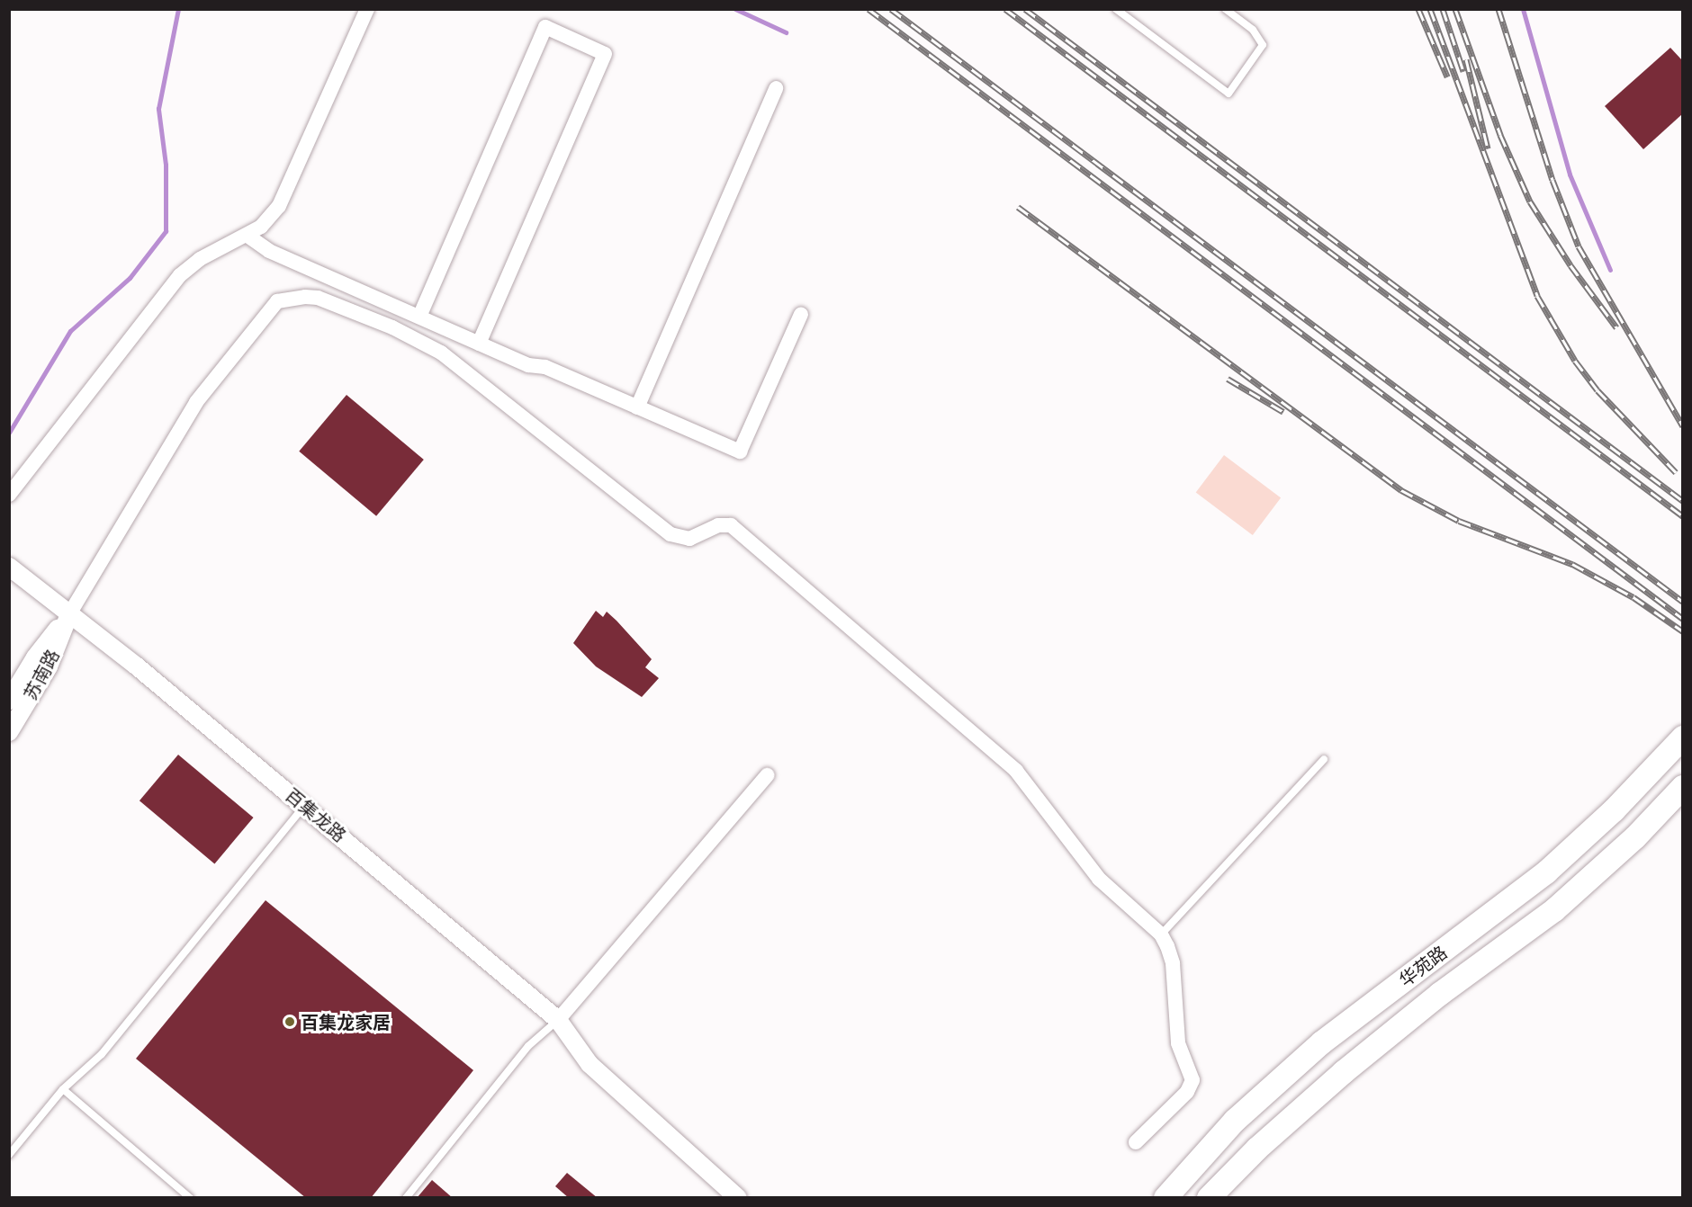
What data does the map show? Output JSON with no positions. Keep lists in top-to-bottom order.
{
  "streets": {
    "main road": ["华苑路"],
    "street": ["苏南路", "百集龙路"]
  },
  "crossings": [
    ["苏南路", "百集龙路"]
  ],
  "places": ["百集龙家居"]
}
